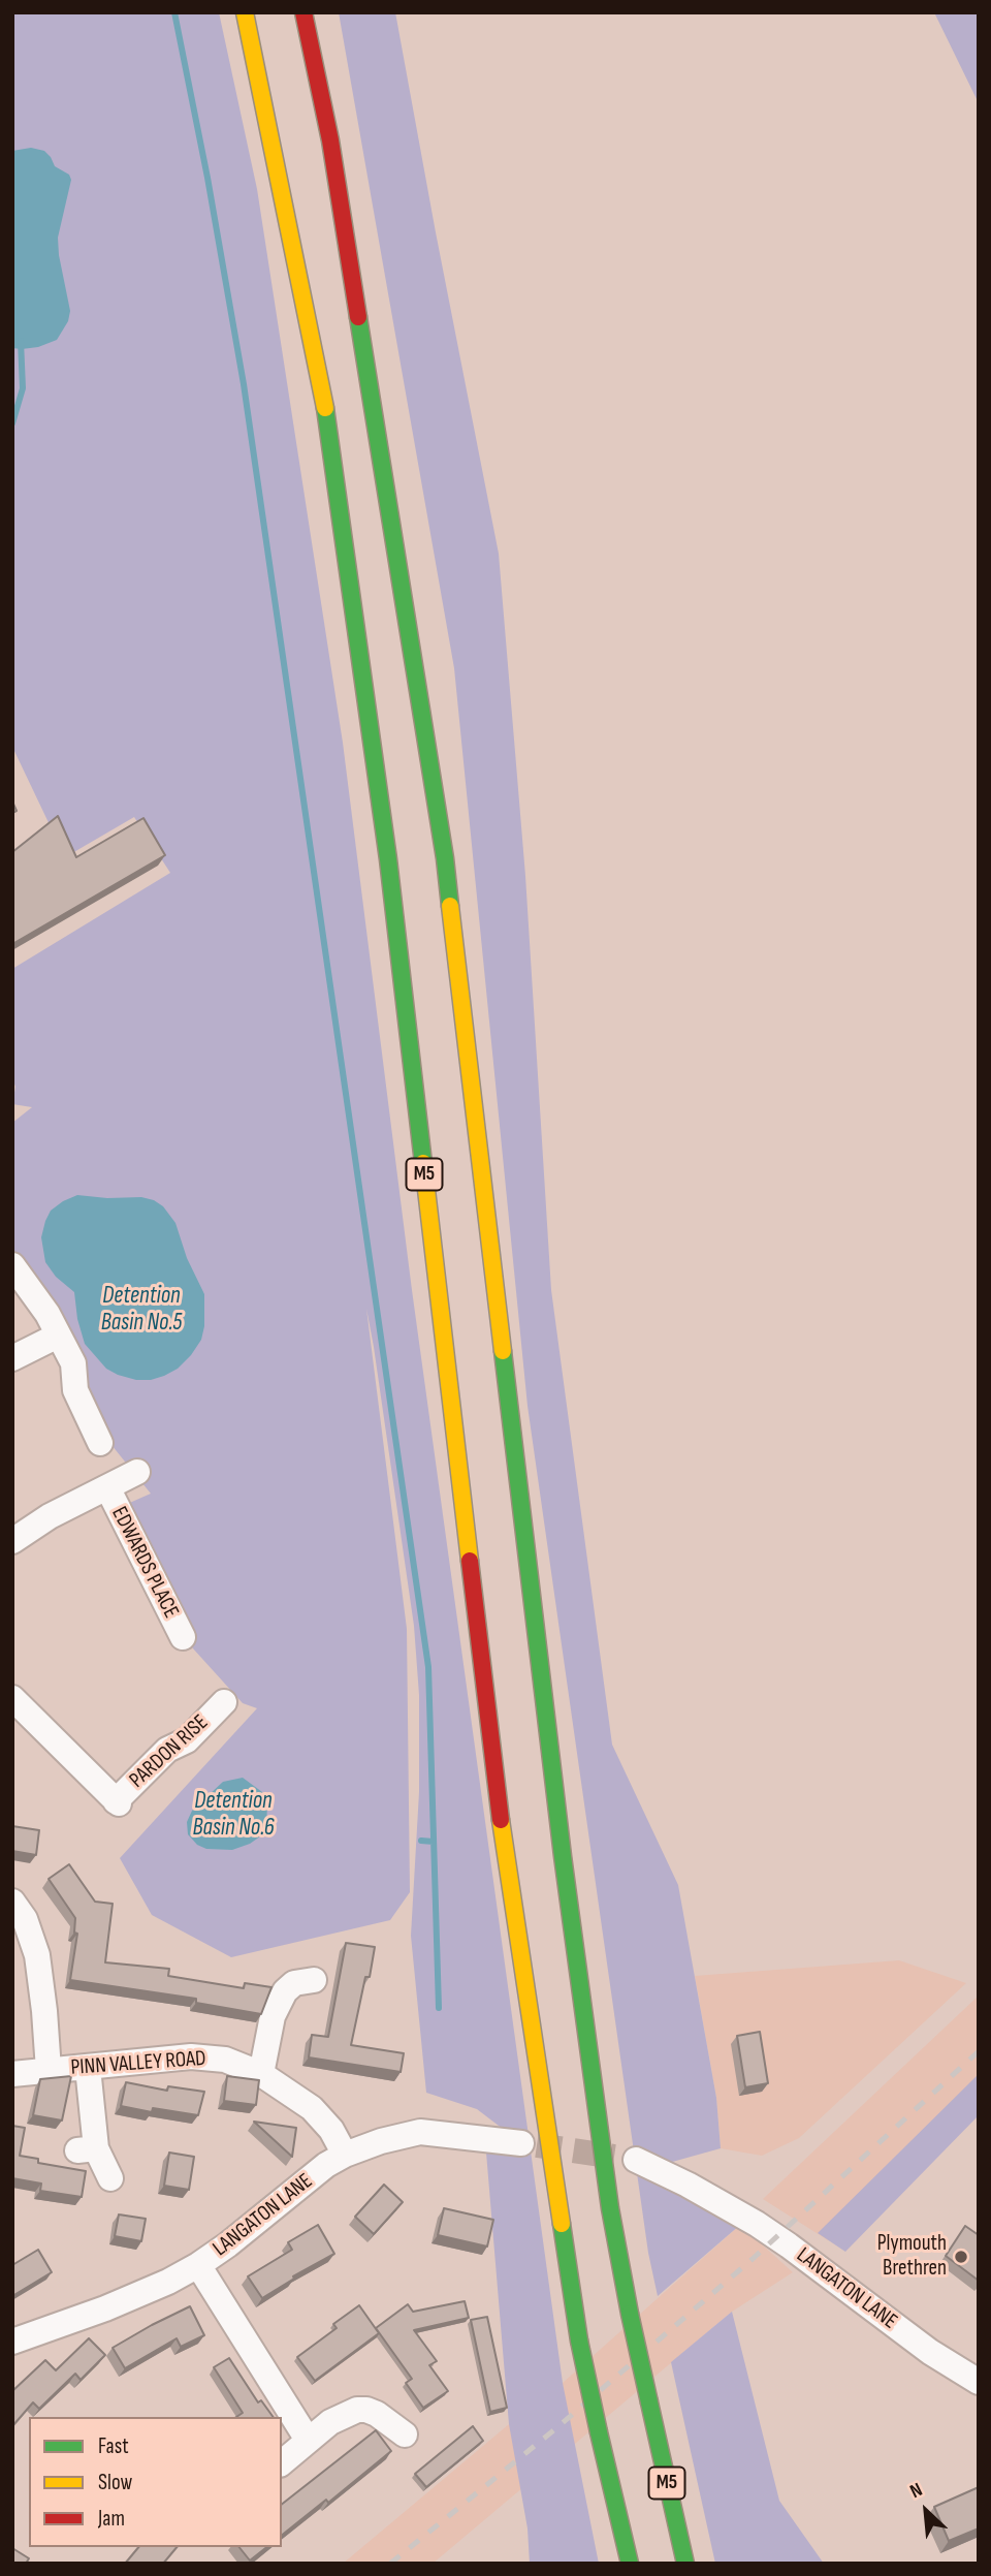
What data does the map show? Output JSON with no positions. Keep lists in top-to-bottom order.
{
  "streets": {
    "highway": ["M5"],
    "street": [
      "EDWARDS PLACE",
      "PARDON RISE",
      "PINN VALLEY ROAD",
      "LANGATON LANE"
    ]
  },
  "crossings": [
    ["PINN VALLEY ROAD", "LANGATON LANE"]
  ],
  "water": ["Detention Basin No.5", "Detention Basin No.6"],
  "places": ["Plymouth Brethren"],
  "legend": ["Fast", "Slow", "Jam"],
  "north": "top left"
}
